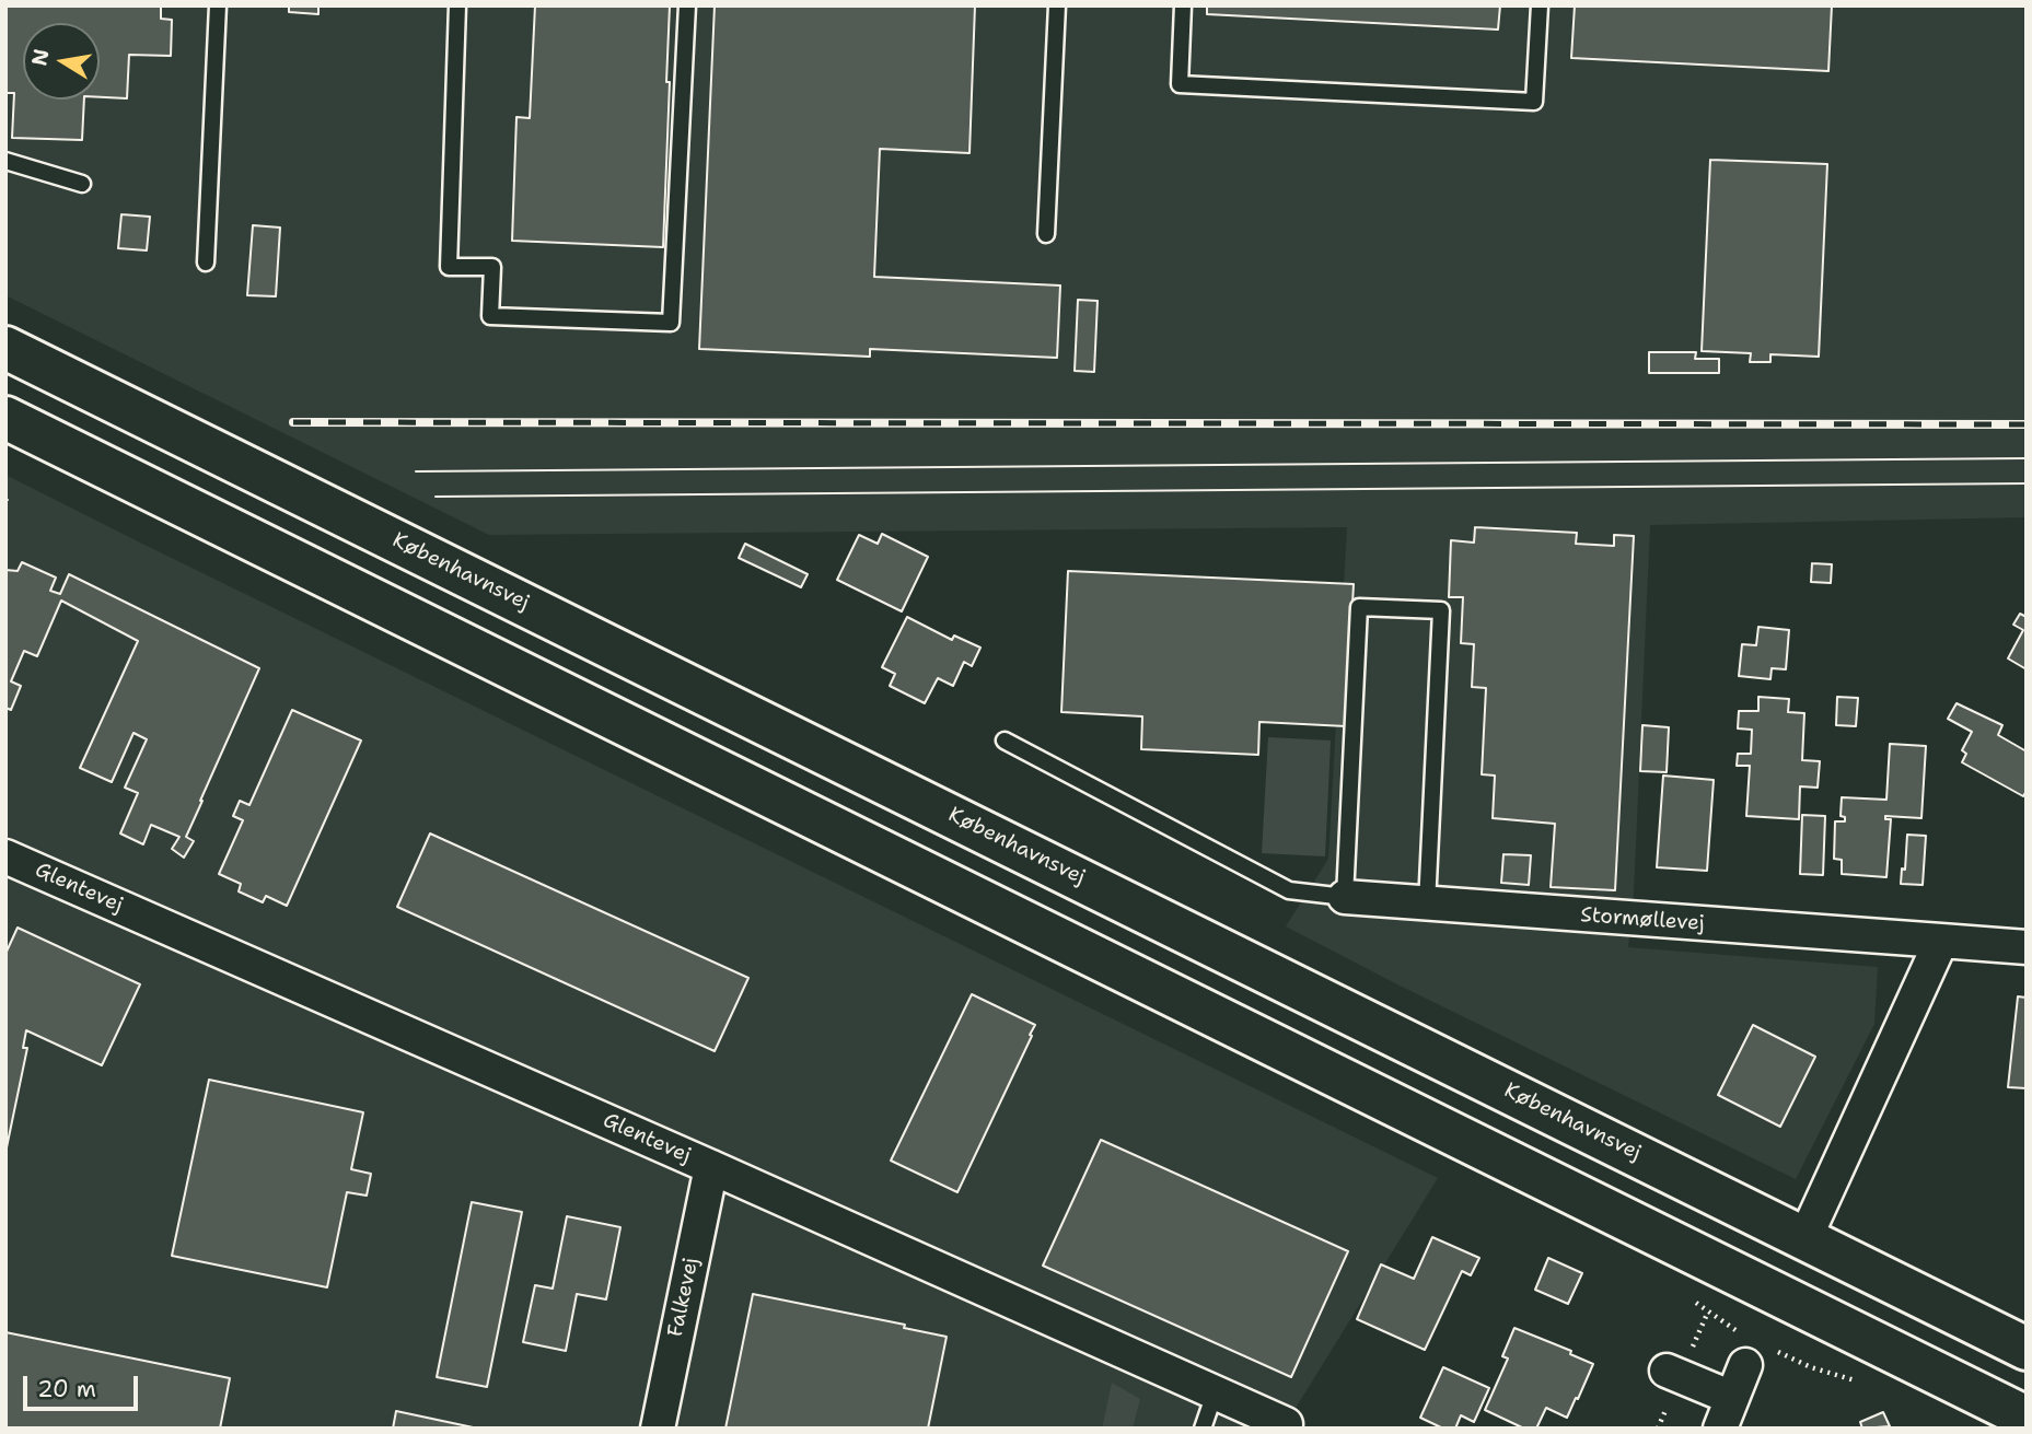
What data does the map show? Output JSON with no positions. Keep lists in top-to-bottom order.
{
  "streets": {
    "main road": ["Københavnsvej"],
    "street": ["Glentevej", "Stormøllevej", "Falkevej"]
  },
  "crossings": [
    ["Glentevej", "Falkevej"]
  ],
  "scale_bar": "20 m",
  "north": "left"
}
